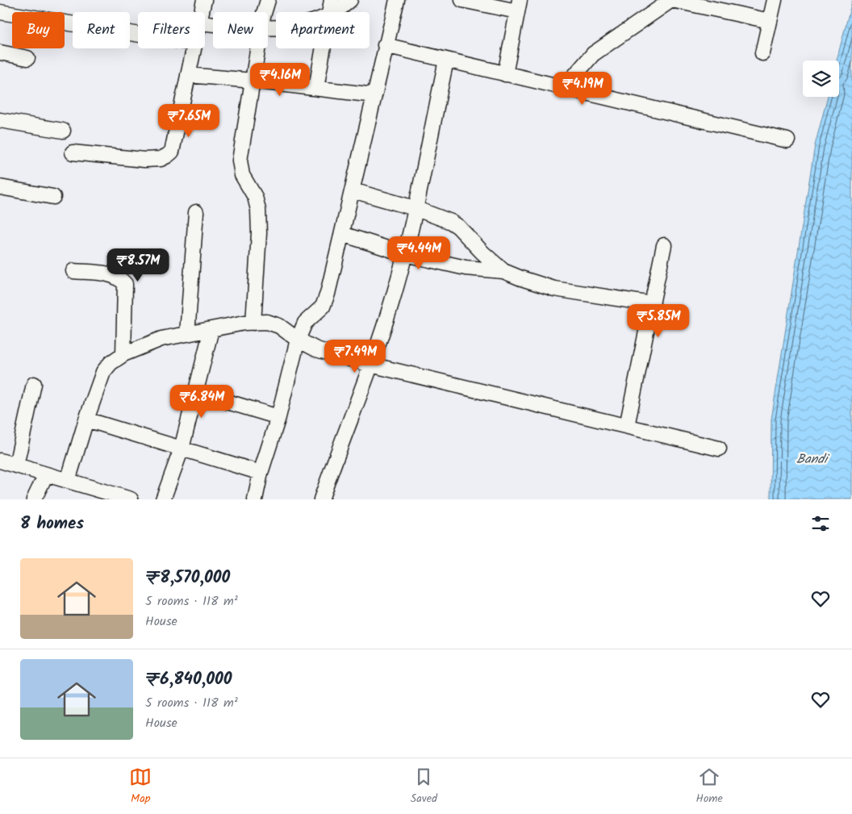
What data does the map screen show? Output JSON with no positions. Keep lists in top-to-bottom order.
{
  "water": ["Bandi"],
  "page": {
    "chip": [
      "Buy",
      "Rent",
      "Filters",
      "New",
      "Apartment"
    ],
    "price": [
      "₹4.16M",
      "₹4.19M",
      "₹7.65M",
      "₹4.44M",
      "₹8.57M",
      "₹5.85M",
      "₹7.49M",
      "₹6.84M"
    ],
    "heading": "8 homes",
    "list": [
      {
        "name": "₹8,570,000",
        "note": "5 rooms · 118 m² · House"
      },
      {
        "name": "₹6,840,000",
        "note": "5 rooms · 118 m² · House"
      }
    ],
    "tabs": ["Map", "Saved", "Home"]
  }
}
